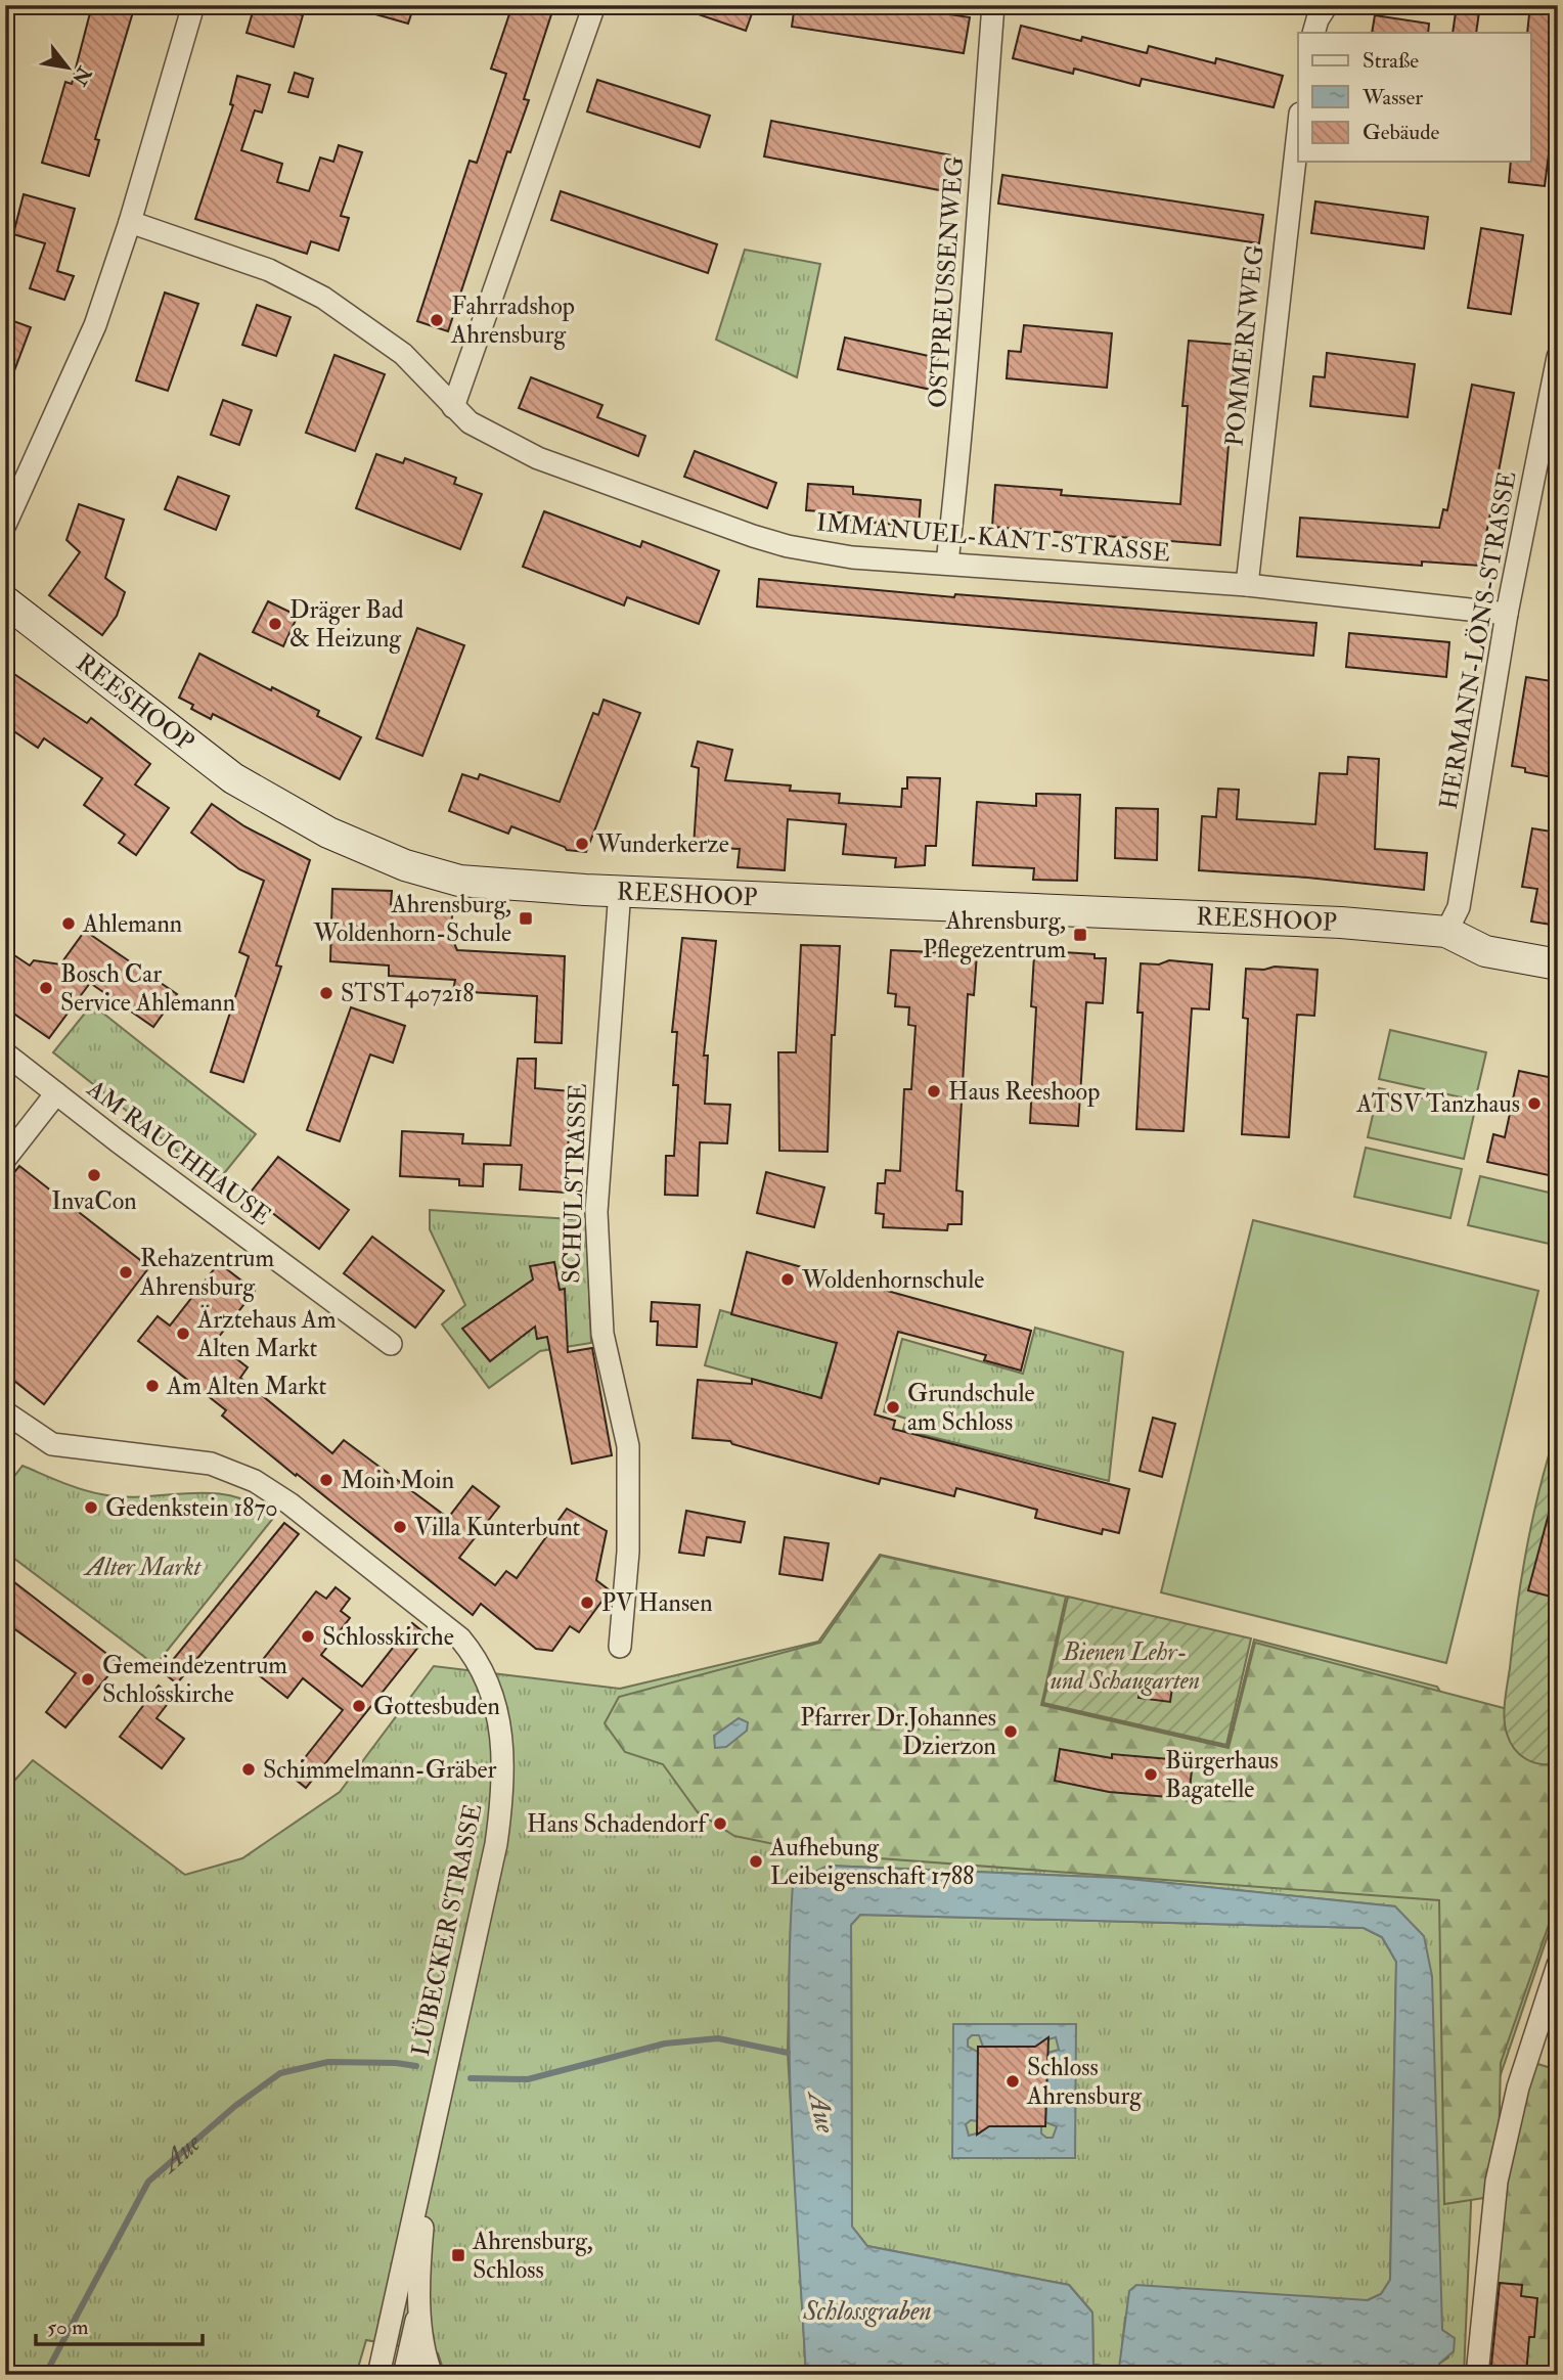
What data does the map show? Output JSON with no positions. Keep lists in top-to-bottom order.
{
  "streets": {
    "street": [
      "OSTPREUSSENWEG",
      "POMMERNWEG",
      "IMMANUEL-KANT-STRASSE",
      "HERMANN-LÖNS-STRASSE",
      "REESHOOP",
      "AM RAUCHHAUSE",
      "SCHULSTRASSE",
      "LÜBECKER STRASSE"
    ]
  },
  "crossings": [
    ["OSTPREUSSENWEG", "IMMANUEL-KANT-STRASSE"],
    ["POMMERNWEG", "IMMANUEL-KANT-STRASSE"],
    ["IMMANUEL-KANT-STRASSE", "HERMANN-LÖNS-STRASSE"],
    ["HERMANN-LÖNS-STRASSE", "REESHOOP"],
    ["REESHOOP", "SCHULSTRASSE"]
  ],
  "water": ["Aue", "Schlossgraben"],
  "parks": ["Alter Markt", "Bienen Lehr- und Schaugarten"],
  "places": {
    "other": [
      "Fahrradshop Ahrensburg",
      "Dräger Bad & Heizung",
      "Wunderkerze",
      "Ahlemann",
      "Bosch Car Service Ahlemann",
      "STST407218",
      "Haus Reeshoop",
      "ATSV Tanzhaus",
      "InvaCon",
      "Rehazentrum Ahrensburg",
      "Woldenhornschule",
      "Ärztehaus Am Alten Markt",
      "Am Alten Markt",
      "Grundschule am Schloss",
      "Moin Moin",
      "Gedenkstein 1870",
      "Villa Kunterbunt",
      "PV Hansen",
      "Schlosskirche",
      "Gemeindezentrum Schlosskirche",
      "Gottesbuden",
      "Pfarrer Dr.Johannes Dzierzon",
      "Schimmelmann-Gräber",
      "Bürgerhaus Bagatelle",
      "Hans Schadendorf",
      "Aufhebung Leibeigenschaft 1788",
      "Schloss Ahrensburg"
    ],
    "transit": ["Ahrensburg, Woldenhorn-Schule", "Ahrensburg, Pflegezentrum", "Ahrensburg, Schloss"]
  },
  "legend": ["Straße", "Wasser", "Gebäude"],
  "scale_bar": "50 m",
  "north": "bottom right"
}
